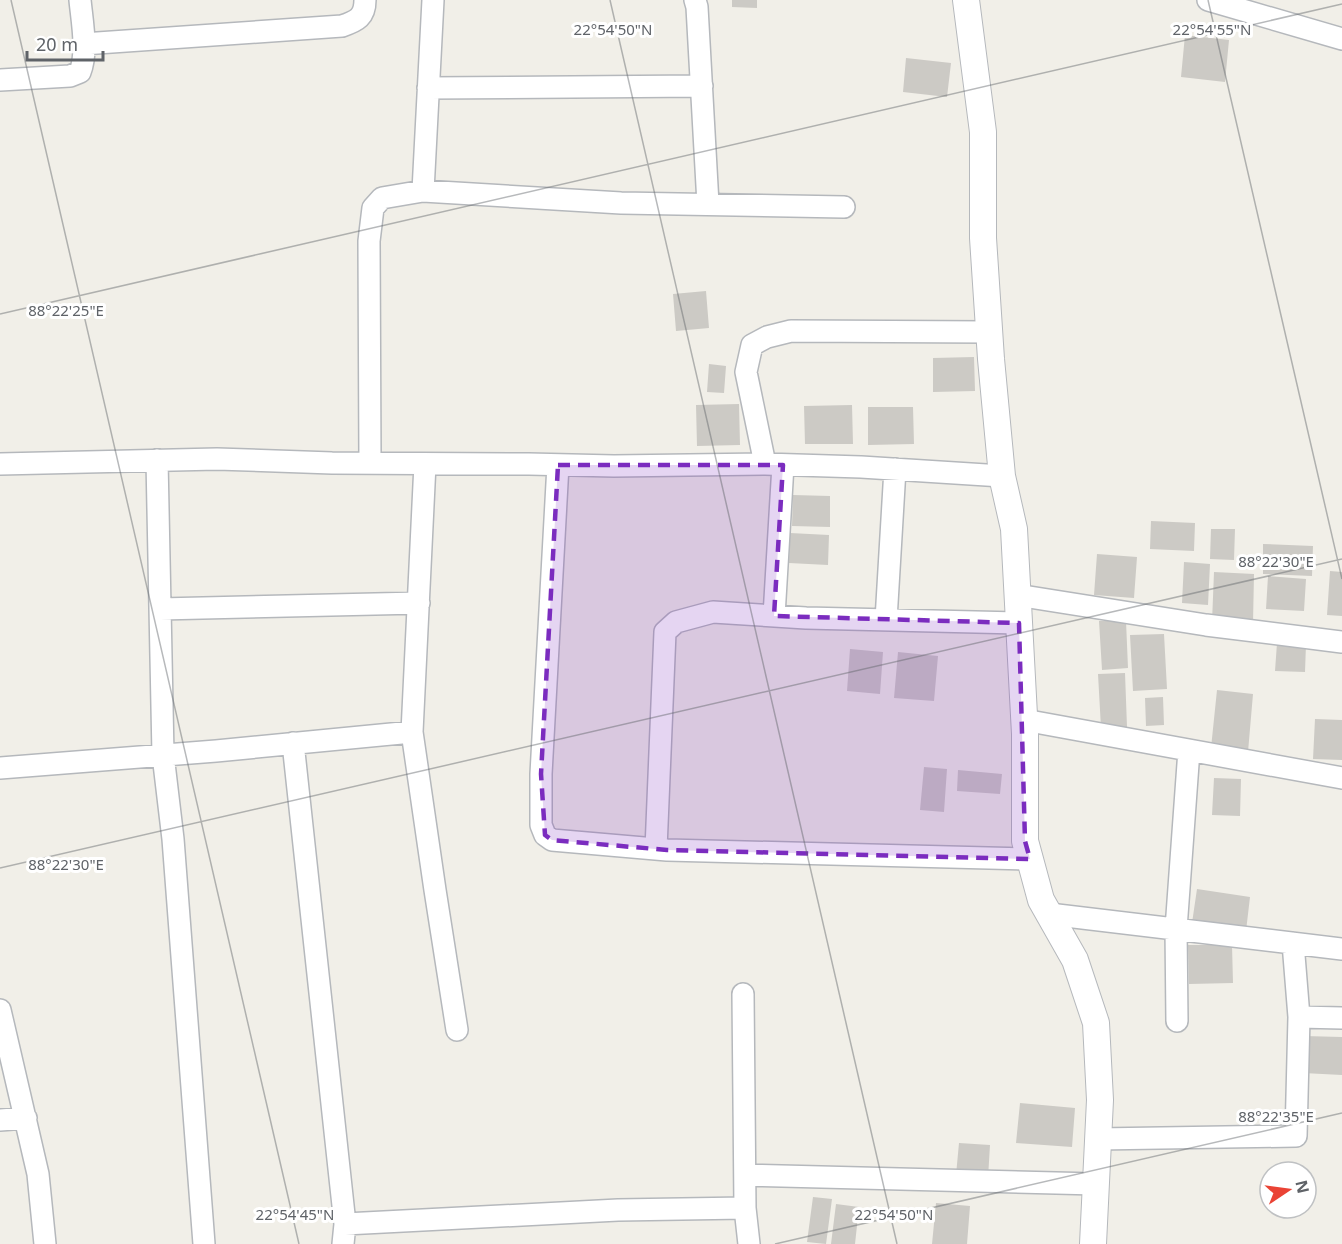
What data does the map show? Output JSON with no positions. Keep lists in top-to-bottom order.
{
  "scale_bar": "20 m",
  "north": "right",
  "coordinates": [
    "22°54'50\"N",
    "22°54'55\"N",
    "88°22'25\"E",
    "88°22'30\"E",
    "88°22'35\"E",
    "22°54'45\"N"
  ]
}
